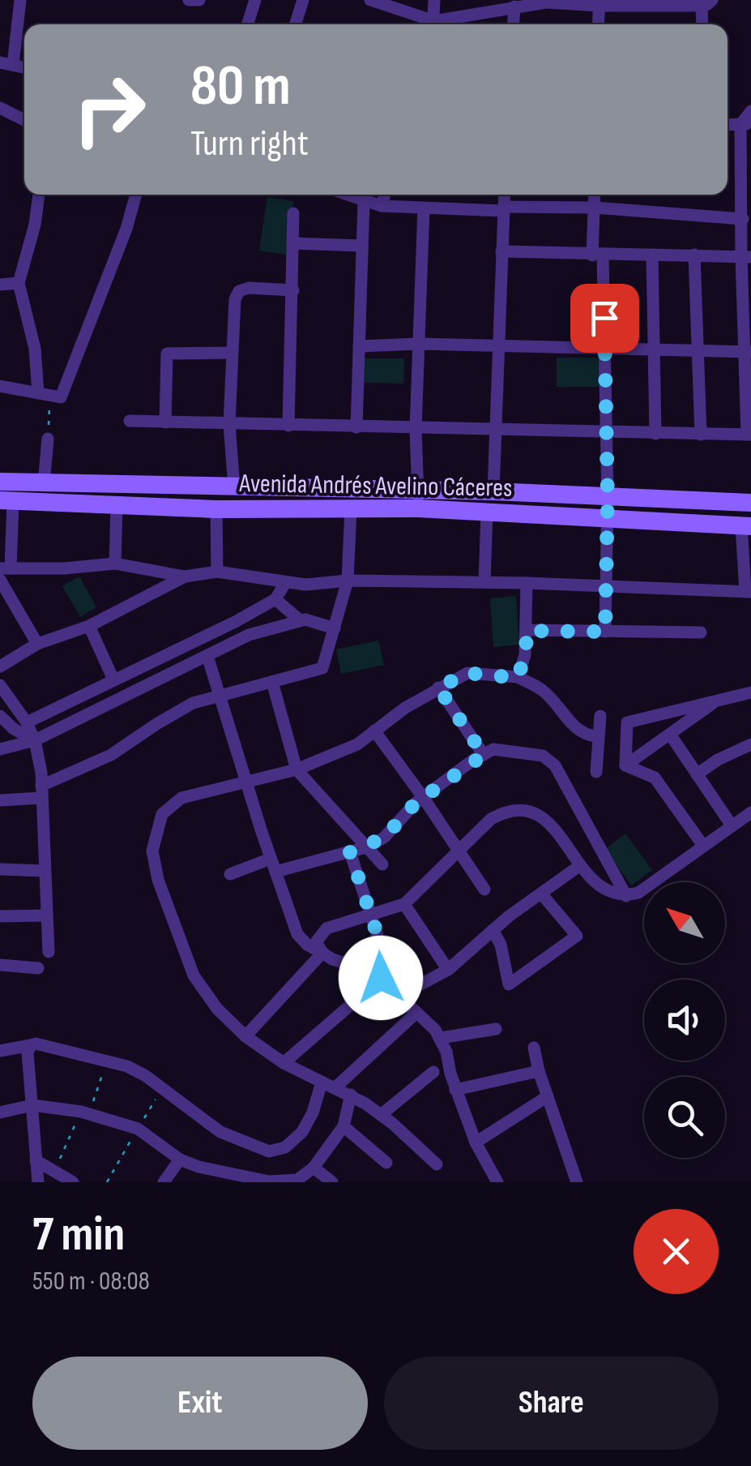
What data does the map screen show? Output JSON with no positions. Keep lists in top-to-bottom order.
{
  "streets": {
    "street": ["Avenida Andrés Avelino Cáceres"]
  },
  "north": "top left",
  "page": {
    "turn": ["80 m", "Turn right"],
    "heading": ["7 min", "550 m · 08:08"],
    "buttons": ["Exit", "Share"]
  }
}
